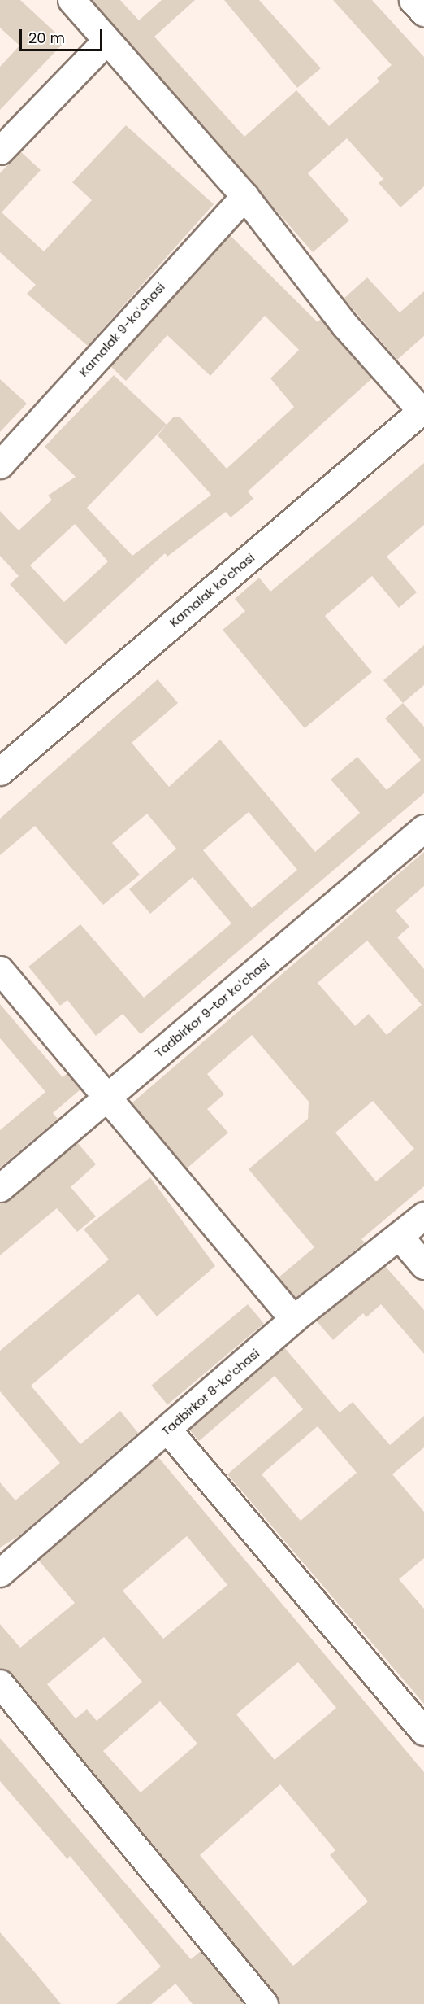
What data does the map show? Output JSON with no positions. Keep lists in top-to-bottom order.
{
  "streets": {
    "street": [
      "Kamalak 9-koʻchasi",
      "Kamalak koʻchasi",
      "Tadbirkor 9-tor koʻchasi",
      "Tadbirkor 8-koʻchasi"
    ]
  },
  "scale_bar": "20 m"
}
